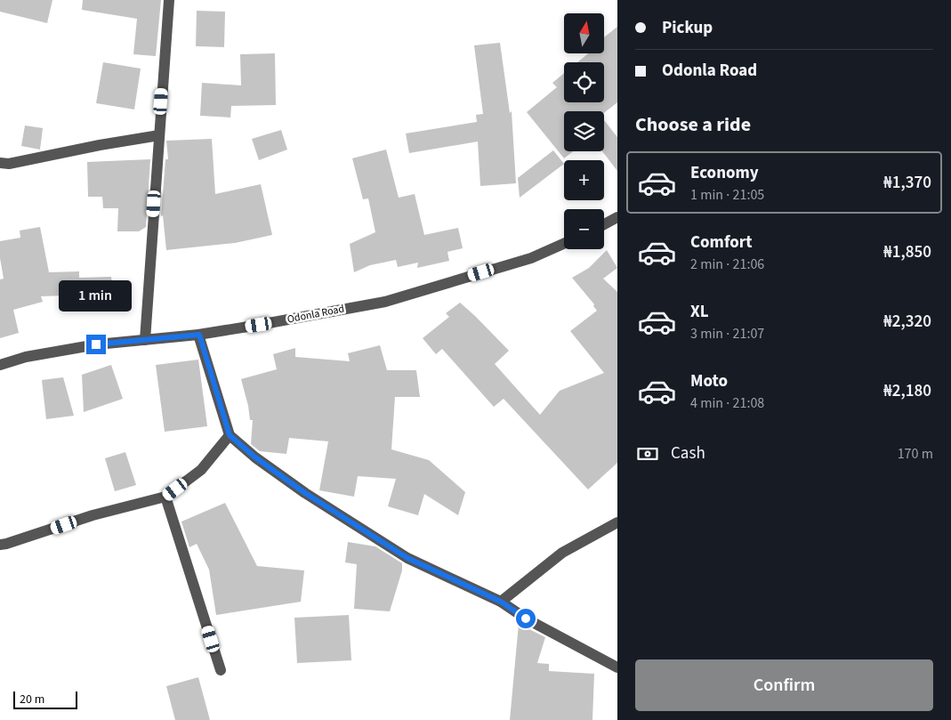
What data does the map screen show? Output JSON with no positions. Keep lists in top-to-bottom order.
{
  "streets": {
    "street": ["Odonla Road"]
  },
  "scale_bar": "20 m",
  "north": "top",
  "page": {
    "banner": ["Pickup", "Odonla Road"],
    "map_buttons": ["+", "−"],
    "heading": "Choose a ride",
    "list": [
      {
        "name": "Economy",
        "note": "1 min · 21:05",
        "value": "₦1,370"
      },
      {
        "name": "Comfort",
        "note": "2 min · 21:06",
        "value": "₦1,850"
      },
      {
        "name": "XL",
        "note": "3 min · 21:07",
        "value": "₦2,320"
      },
      {
        "name": "Moto",
        "note": "4 min · 21:08",
        "value": "₦2,180"
      }
    ],
    "bubble": "1 min",
    "pay": ["Cash", "170 m"],
    "buttons": "Confirm",
    "scale": "20 m"
  }
}
